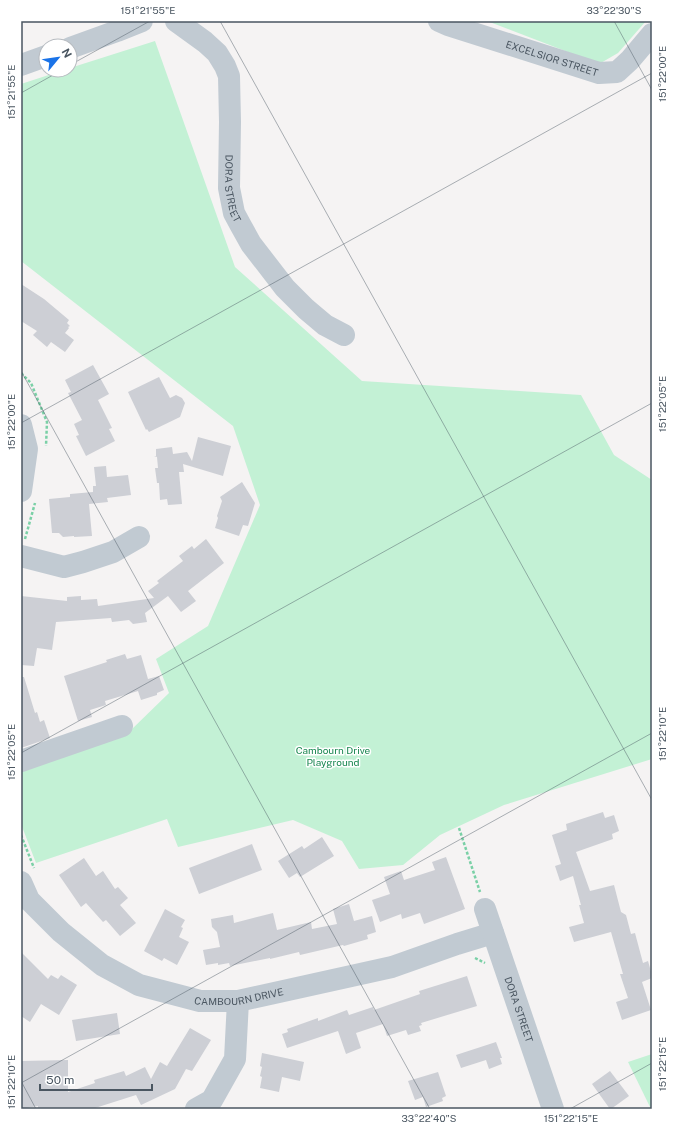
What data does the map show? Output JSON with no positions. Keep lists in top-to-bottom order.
{
  "streets": {
    "street": ["EXCELSIOR STREET", "DORA STREET", "CAMBOURN DRIVE"]
  },
  "crossings": [
    ["DORA STREET", "CAMBOURN DRIVE"]
  ],
  "parks": ["Cambourn Drive Playground"],
  "scale_bar": "50 m",
  "north": "top right",
  "coordinates": [
    "151°21'55\"E",
    "33°22'30\"S",
    "151°22'00\"E",
    "151°22'05\"E",
    "151°22'10\"E",
    "151°22'15\"E",
    "33°22'40\"S"
  ]
}
